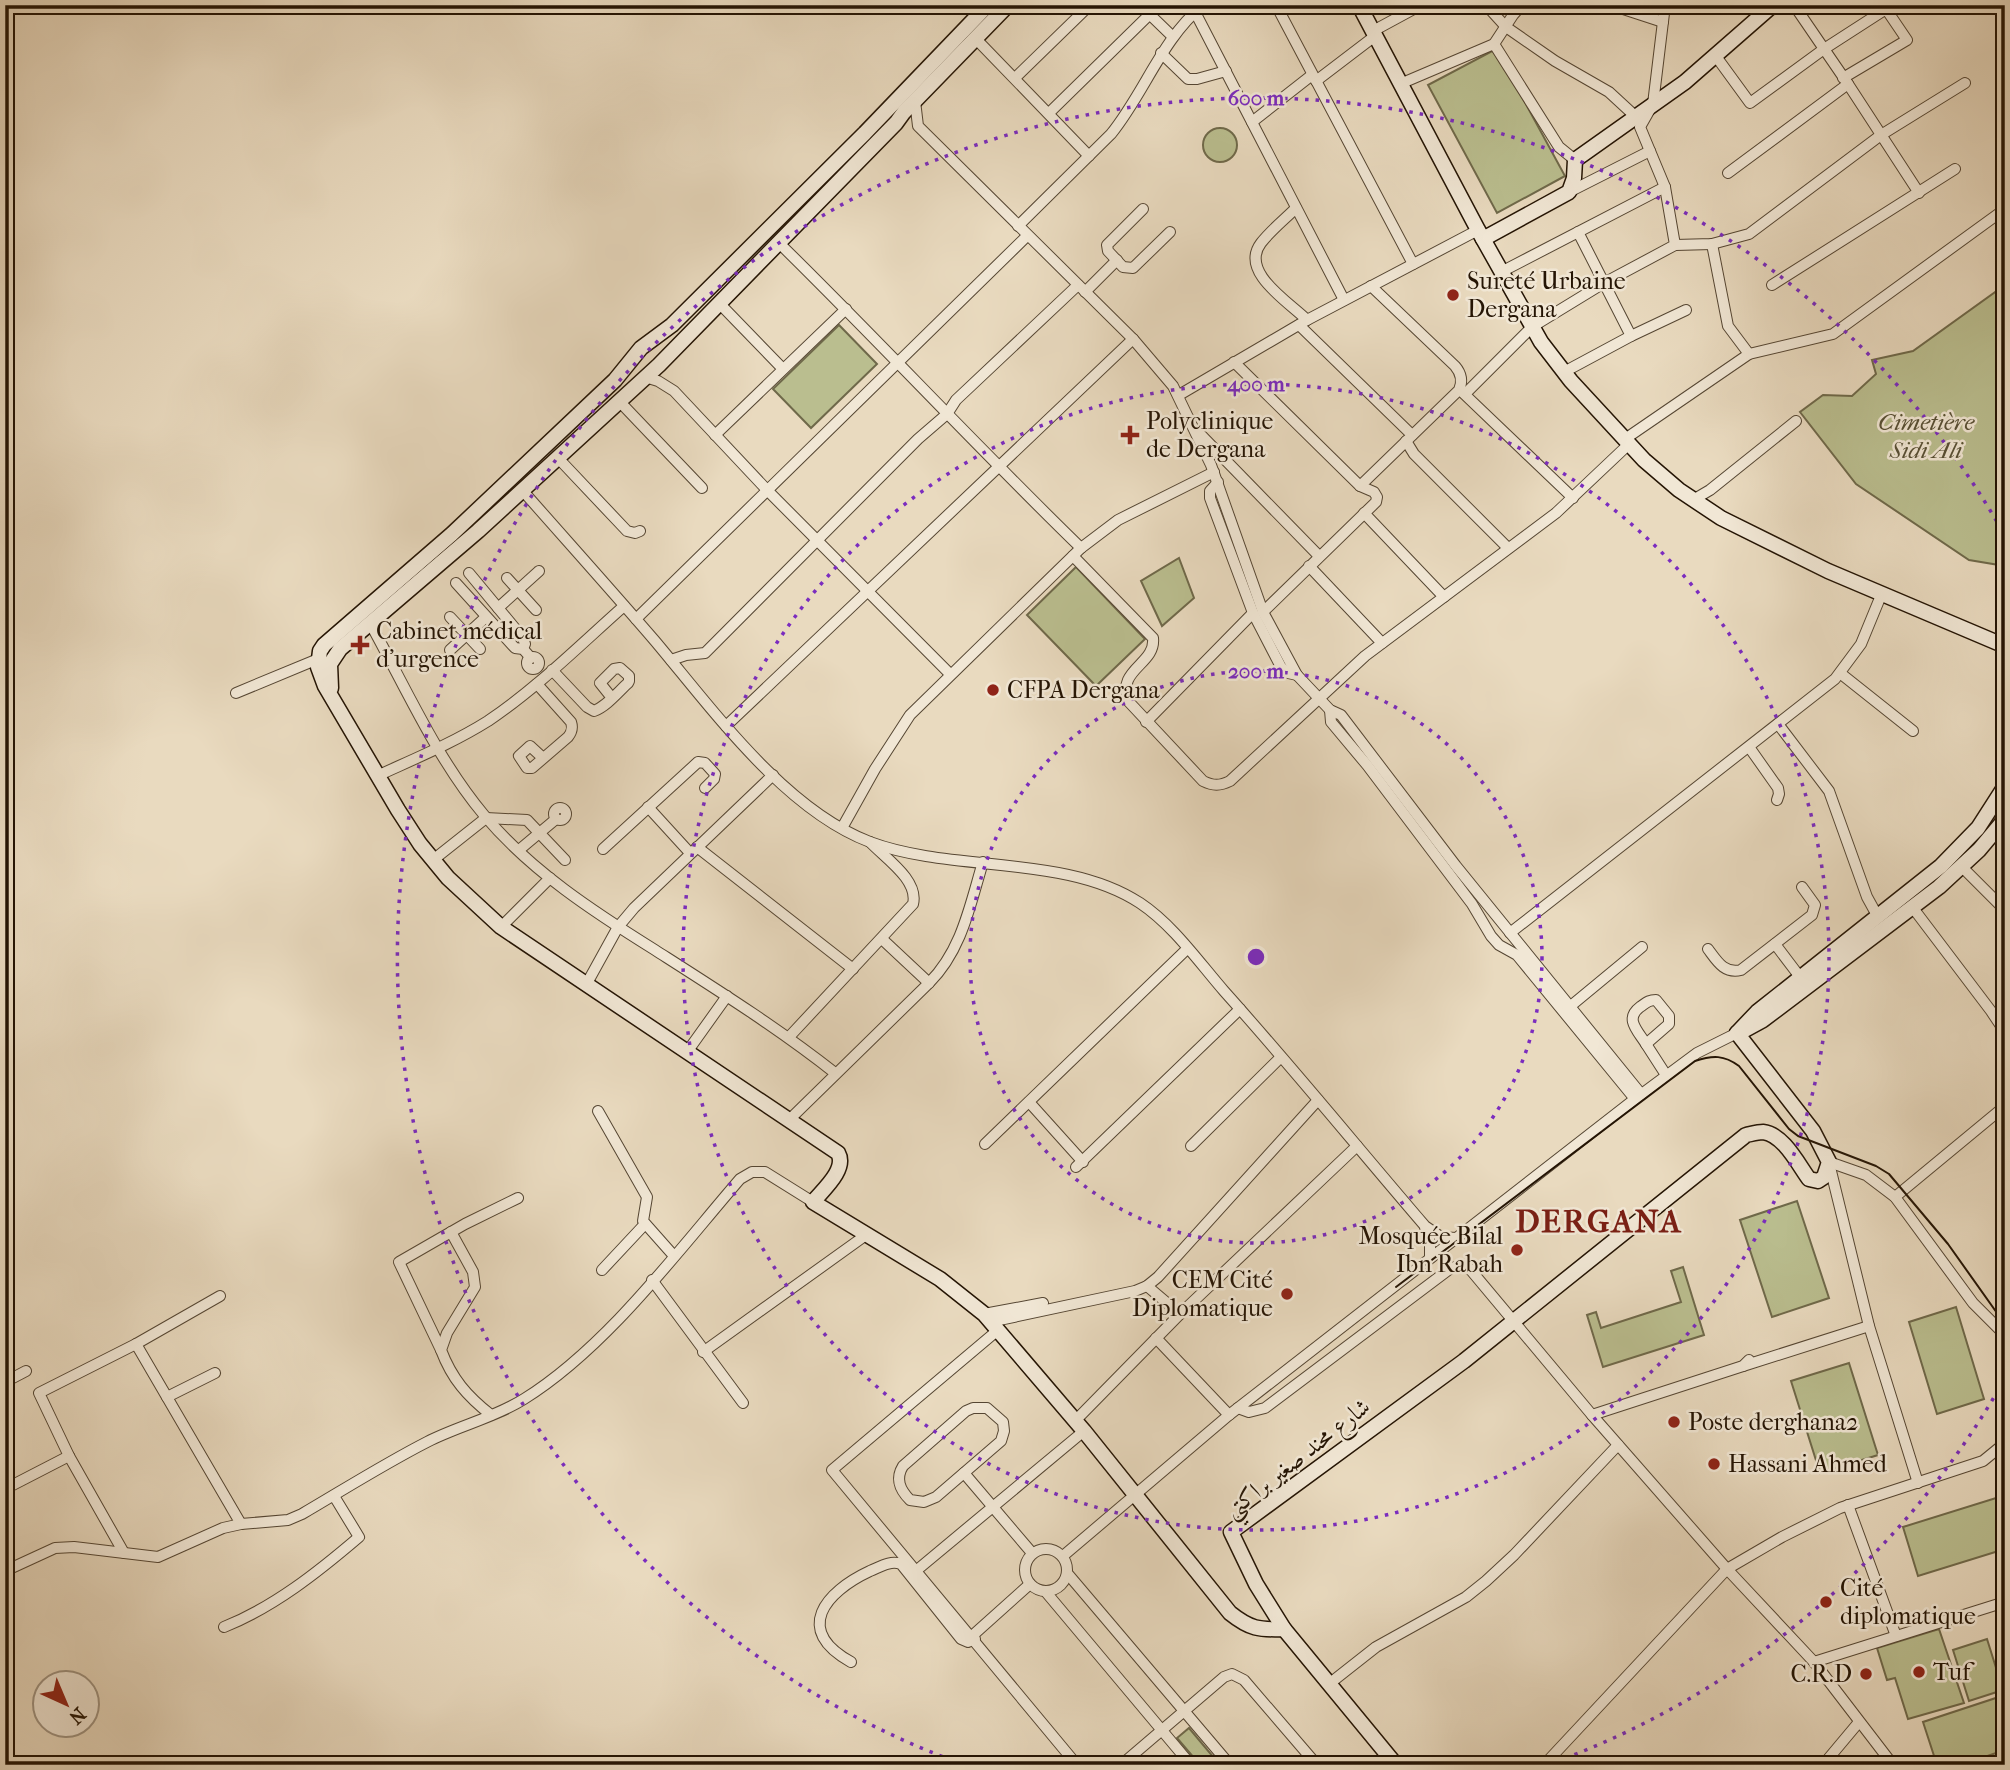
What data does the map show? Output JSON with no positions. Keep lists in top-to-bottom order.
{
  "streets": {
    "street": ["شارع محند صغير براكتي"]
  },
  "districts": ["DERGANA"],
  "parks": ["Cimetière Sidi Ali"],
  "places": {
    "other": [
      "Sureté Urbaine Dergana",
      "CFPA Dergana",
      "Mosquée Bilal Ibn Rabah",
      "CEM Cité Diplomatique",
      "Poste derghana2",
      "Hassani Ahmed",
      "Cité diplomatique",
      "Tuf",
      "C.R.D"
    ],
    "health": ["Polyclinique de Dergana", "Cabinet médical d'urgence"]
  },
  "north": "bottom right",
  "rings": ["600 m", "400 m", "200 m"]
}
